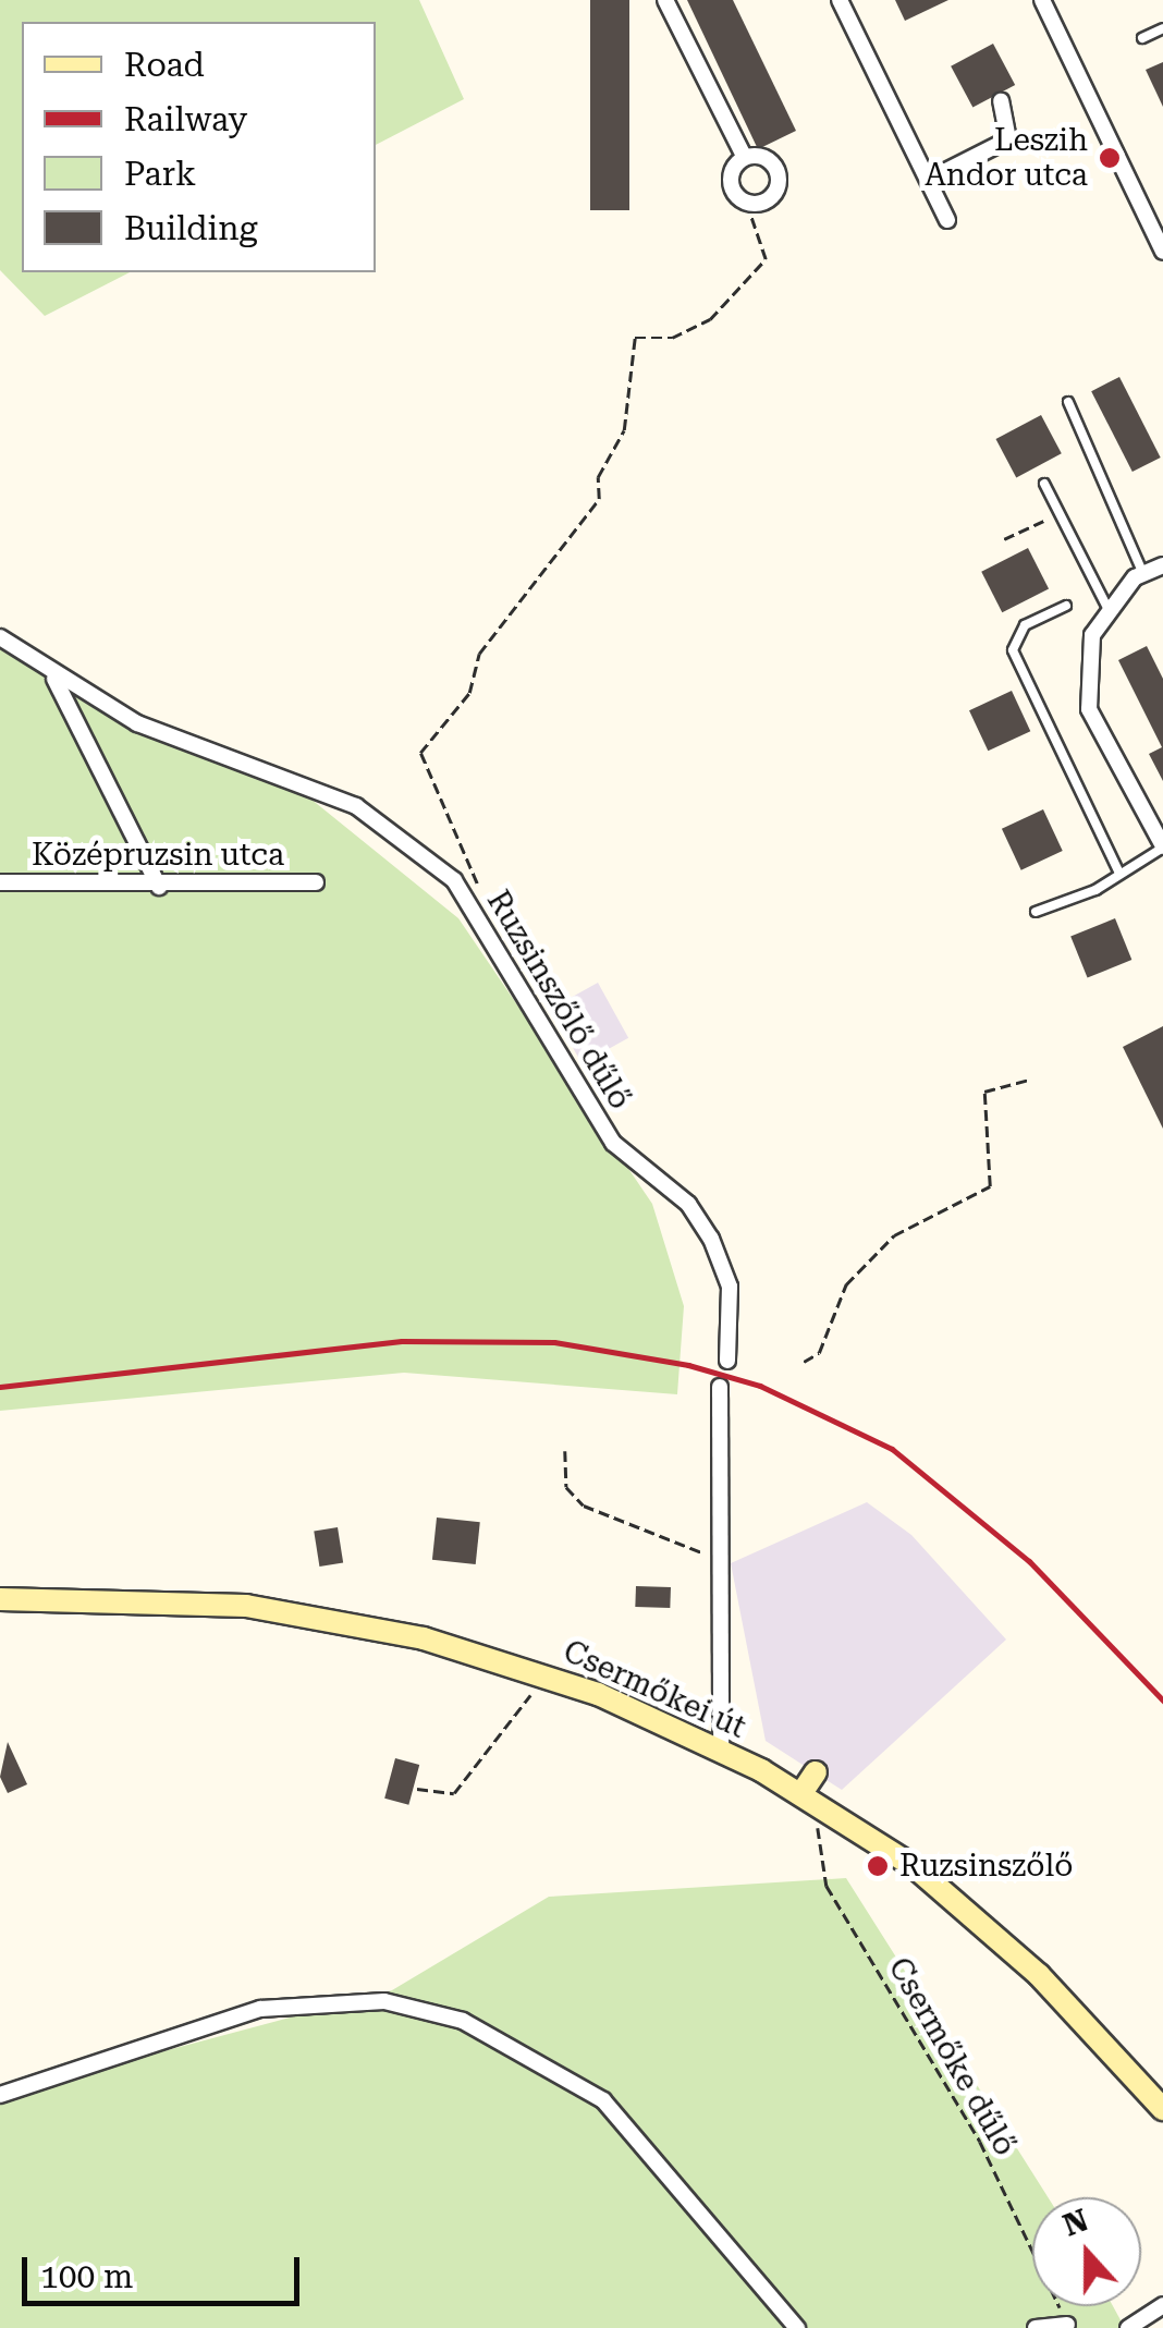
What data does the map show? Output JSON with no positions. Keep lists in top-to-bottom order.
{
  "streets": {
    "main road": ["Csermőkei út"],
    "street": ["Középruzsin utca", "Ruzsinszőlő dűlő"],
    "path": ["Csermőke dűlő"]
  },
  "crossings": [
    ["Csermőkei út", "Csermőke dűlő"]
  ],
  "places": ["Leszih Andor utca", "Ruzsinszőlő"],
  "legend": [
    "Road",
    "Railway",
    "Park",
    "Building"
  ],
  "scale_bar": "100 m",
  "north": "top"
}
